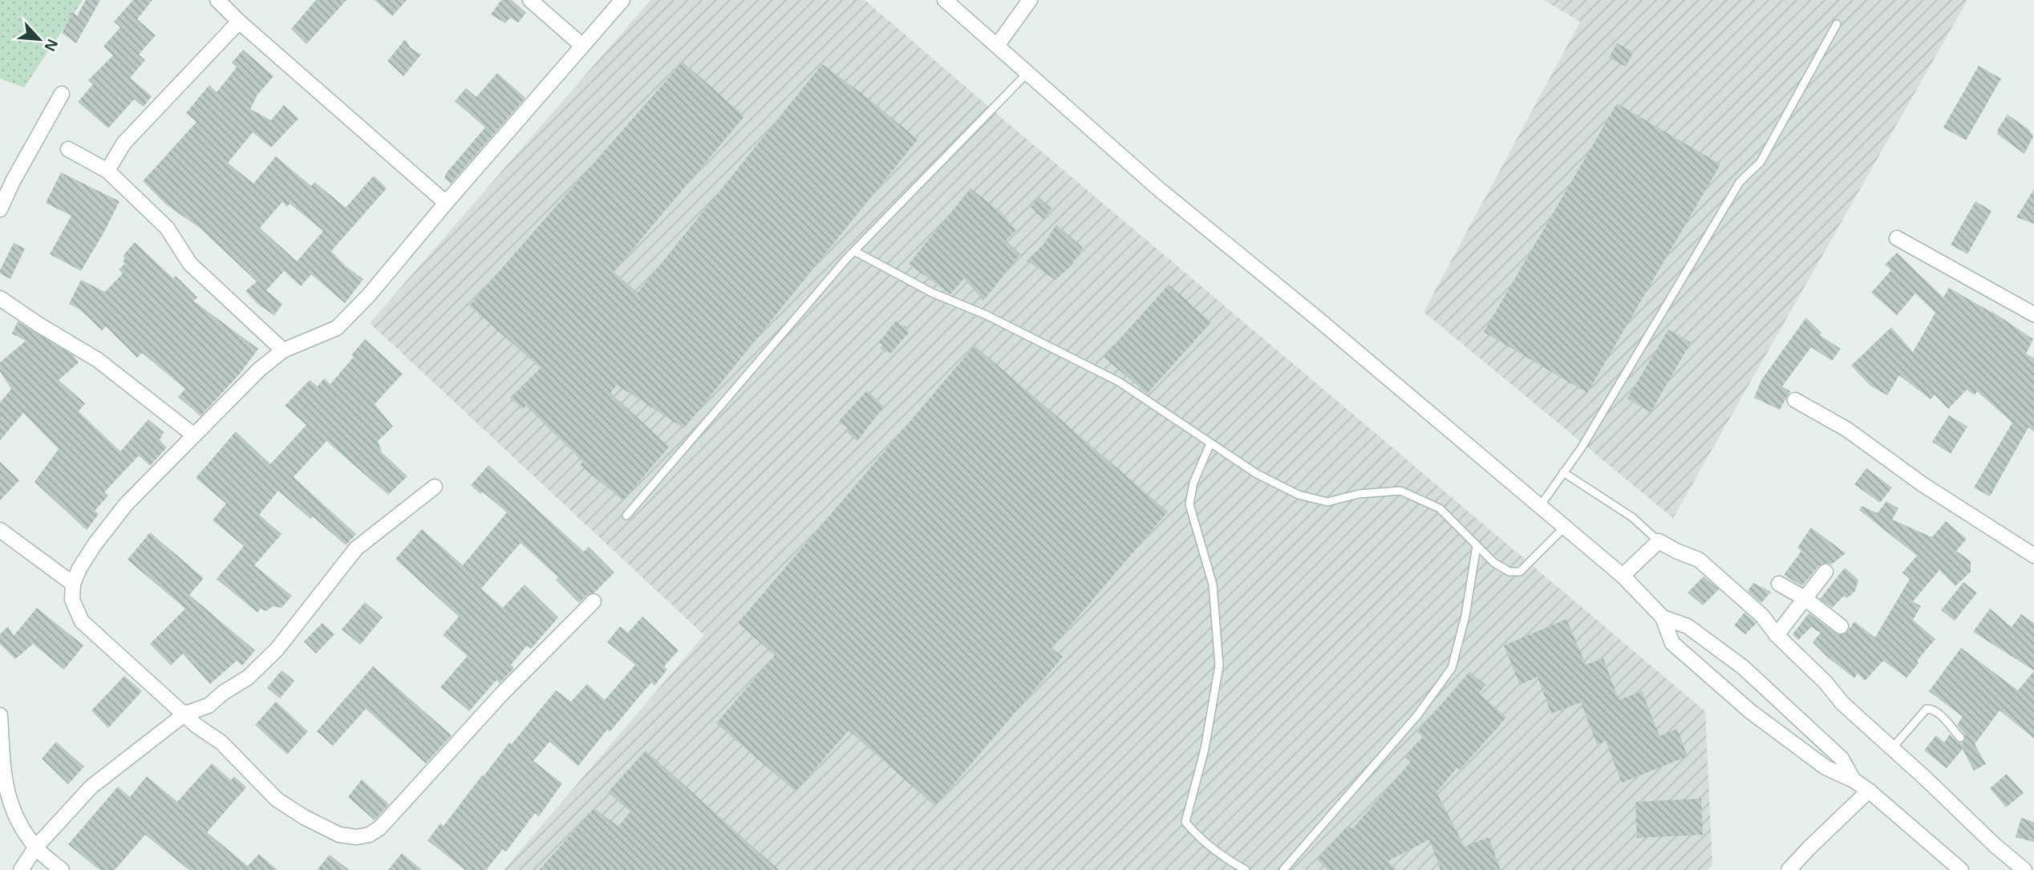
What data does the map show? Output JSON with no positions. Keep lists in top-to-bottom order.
{
  "north": "bottom right"
}
